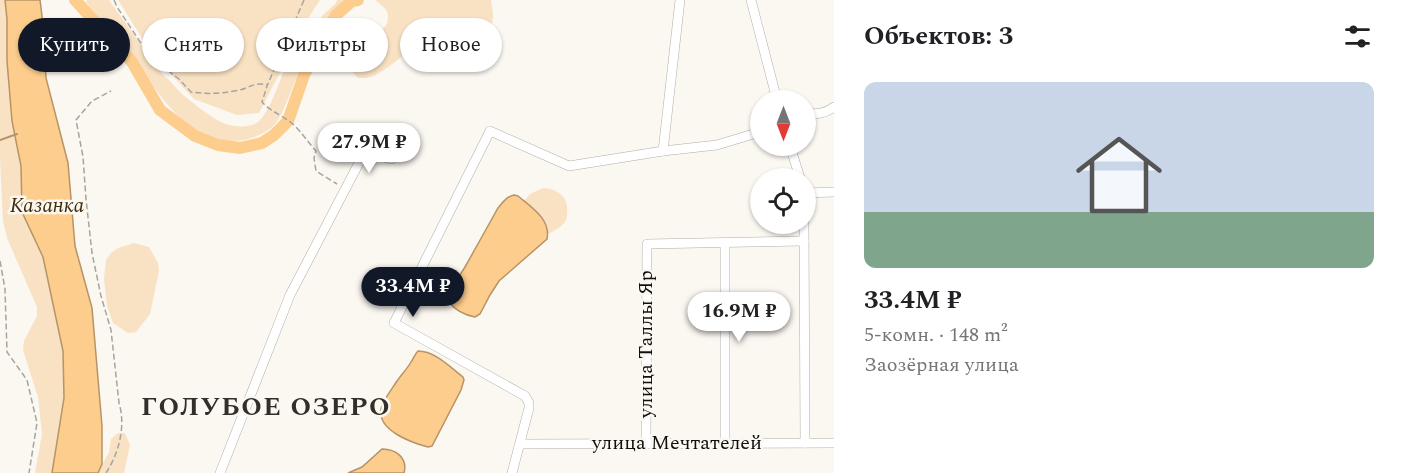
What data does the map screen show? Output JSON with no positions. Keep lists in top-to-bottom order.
{
  "streets": {
    "street": ["улица Таллы Яр", "улица Мечтателей"]
  },
  "crossings": [
    ["улица Таллы Яр", "улица Мечтателей"]
  ],
  "districts": ["ГОЛУБОЕ ОЗЕРО"],
  "water": ["Казанка"],
  "north": "bottom",
  "page": {
    "heading": "Объектов: 3",
    "chip": [
      "Купить",
      "Снять",
      "Фильтры",
      "Новое"
    ],
    "list": [
      {
        "name": "33.4M ₽",
        "note": "5-комн. · 148 m² · Заозёрная улица"
      }
    ],
    "price": ["27.9M ₽", "33.4M ₽", "16.9M ₽"]
  }
}
